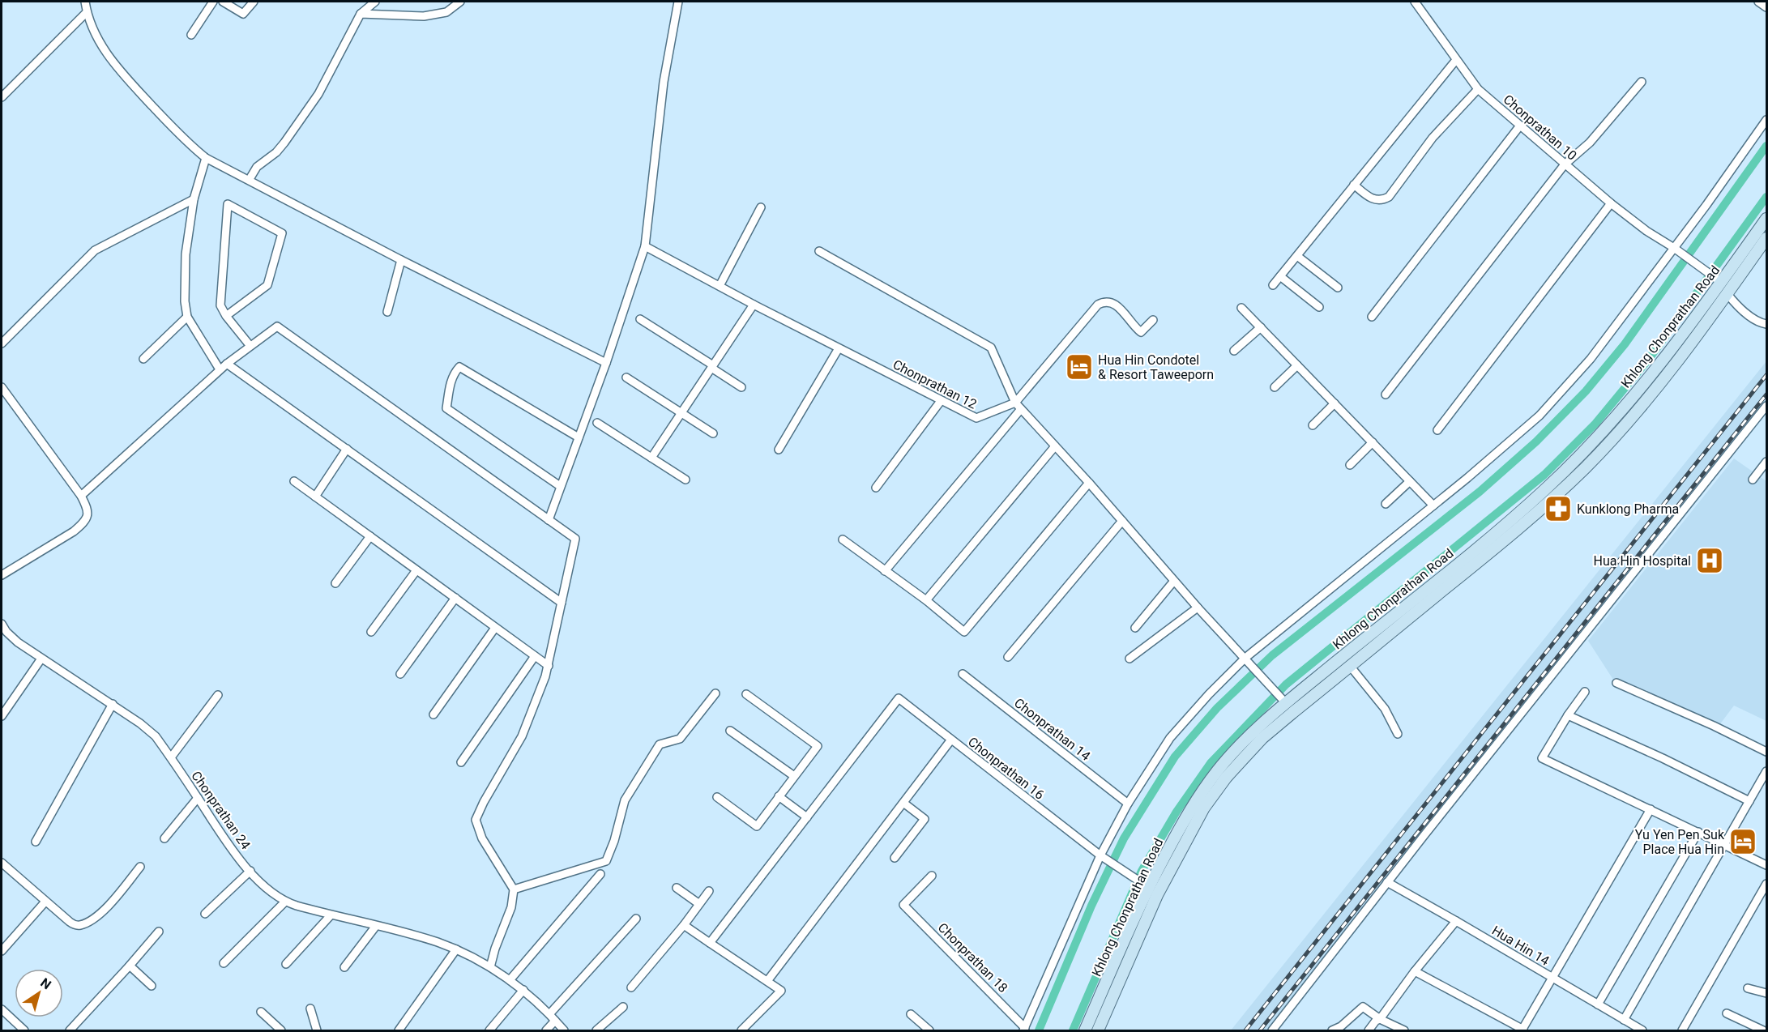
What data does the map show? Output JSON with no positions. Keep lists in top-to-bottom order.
{
  "streets": {
    "street": [
      "Chonprathan 10",
      "Khlong Chonprathan Road",
      "Chonprathan 12",
      "Chonprathan 14",
      "Chonprathan 16",
      "Chonprathan 24",
      "Hua Hin 14",
      "Chonprathan 18"
    ]
  },
  "crossings": [
    ["Chonprathan 10", "Khlong Chonprathan Road"],
    ["Khlong Chonprathan Road", "Chonprathan 16"]
  ],
  "places": {
    "hotel": ["Hua Hin Condotel & Resort Taweeporn", "Yu Yen Pen Suk Place Hua Hin"],
    "pharmacy": ["Kunklong Pharma"],
    "hospital": ["Hua Hin Hospital"]
  },
  "north": "top right"
}
